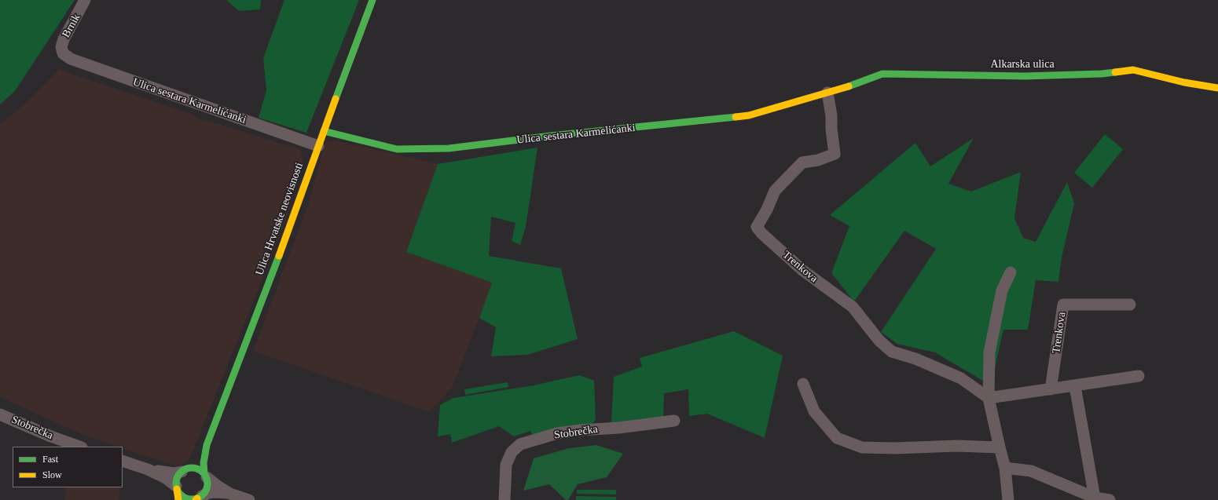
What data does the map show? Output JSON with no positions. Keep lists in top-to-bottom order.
{
  "streets": {
    "main road": ["Alkarska ulica", "Ulica sestara Karmelićanki", "Ulica Hrvatske neovisnosti"],
    "street": ["Brnik", "Trenkova", "Stobrečka"]
  },
  "crossings": [
    ["Brnik", "Ulica sestara Karmelićanki"],
    ["Alkarska ulica", "Ulica sestara Karmelićanki"],
    ["Alkarska ulica", "Trenkova"],
    ["Ulica sestara Karmelićanki", "Ulica Hrvatske neovisnosti"],
    ["Ulica sestara Karmelićanki", "Trenkova"]
  ],
  "legend": ["Fast", "Slow"]
}
